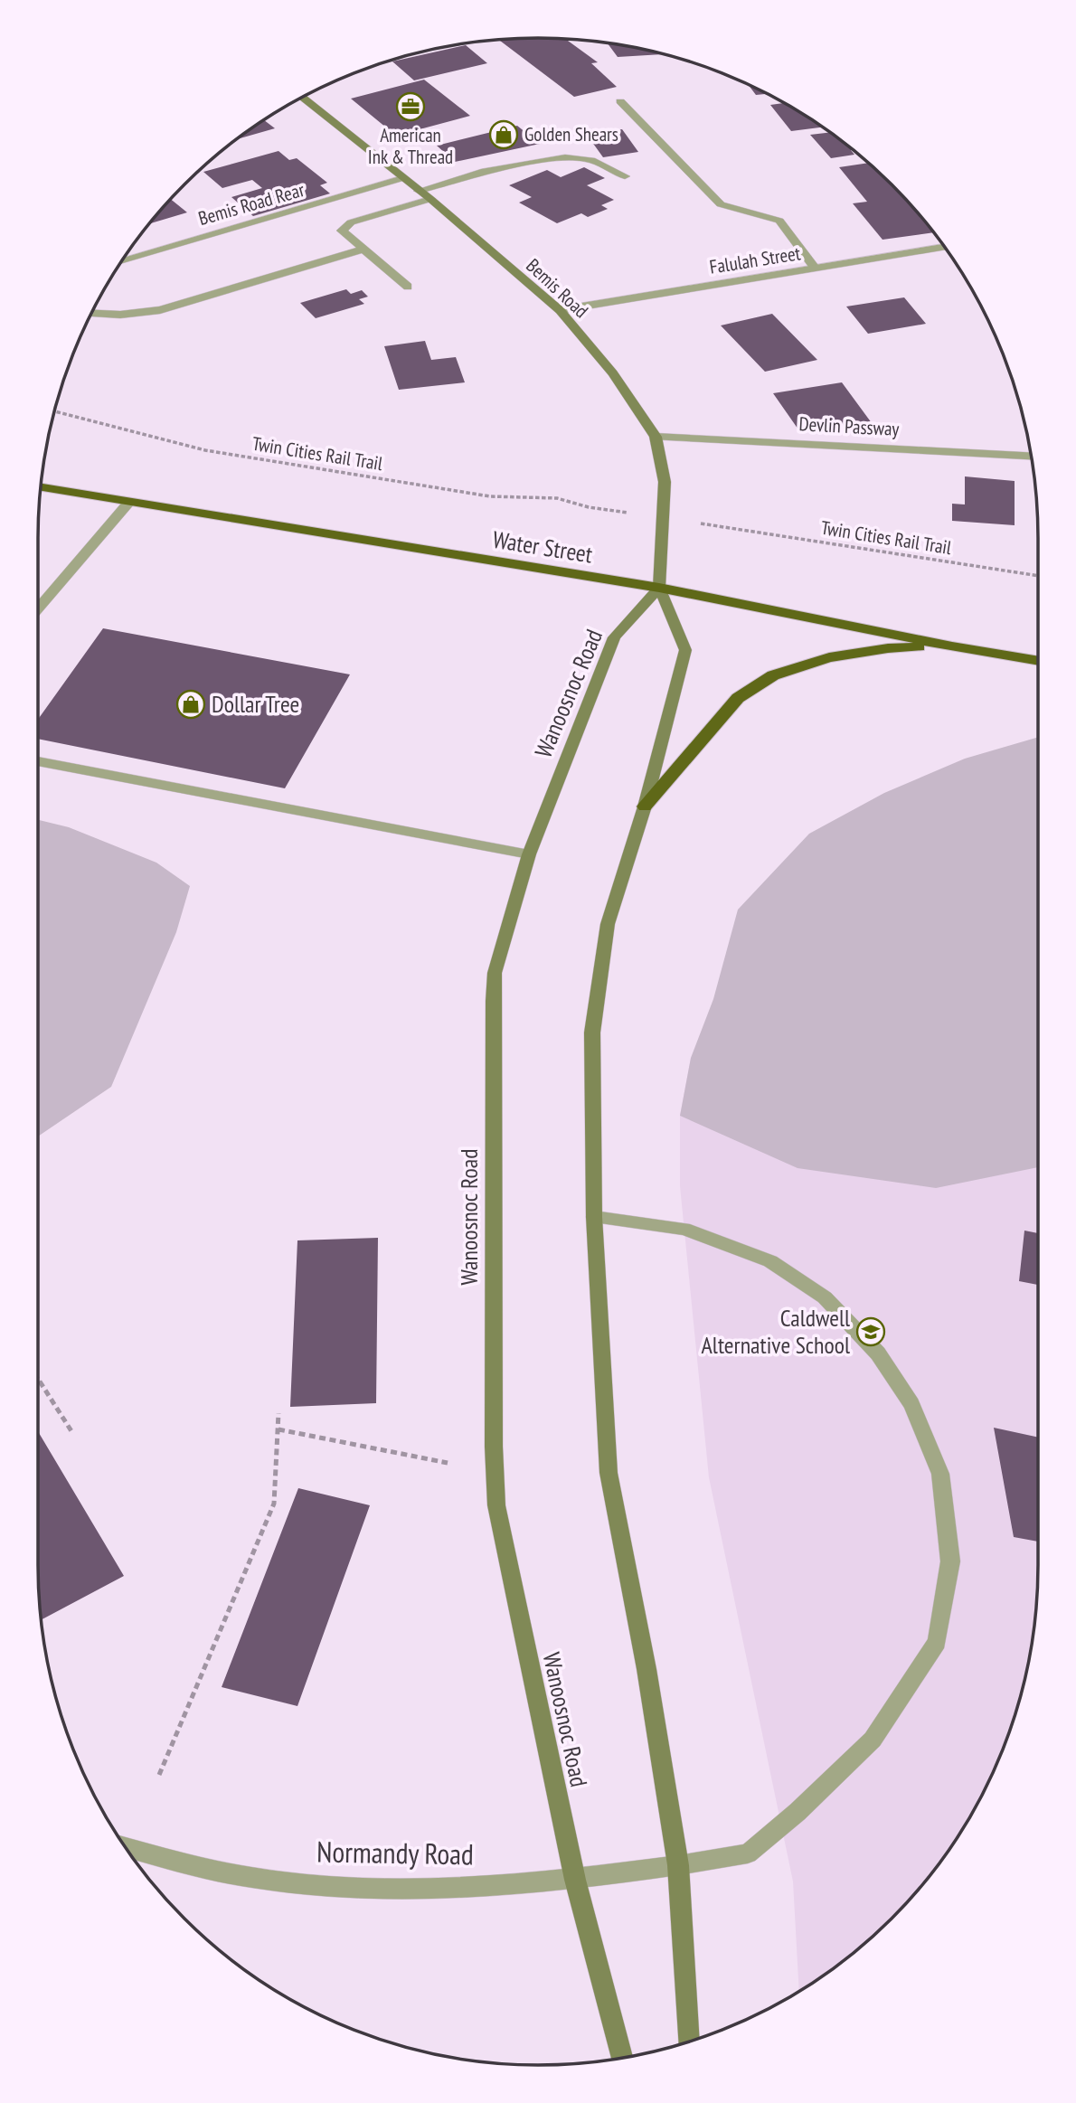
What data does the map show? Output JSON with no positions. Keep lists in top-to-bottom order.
{
  "streets": {
    "highway": ["Water Street"],
    "main road": ["Bemis Road", "Wanoosnoc Road"],
    "street": [
      "Bemis Road Rear",
      "Falulah Street",
      "Devlin Passway",
      "Normandy Road"
    ],
    "path": ["Twin Cities Rail Trail"]
  },
  "crossings": [
    ["Bemis Road Rear", "Bemis Road"],
    ["Falulah Street", "Bemis Road"],
    ["Bemis Road", "Devlin Passway"],
    ["Bemis Road", "Water Street"],
    ["Bemis Road", "Wanoosnoc Road"],
    ["Water Street", "Wanoosnoc Road"],
    ["Wanoosnoc Road", "Normandy Road"]
  ],
  "places": {
    "office": ["American Ink & Thread"],
    "shop": ["Golden Shears", "Dollar Tree"],
    "school or university": ["Caldwell Alternative School"]
  }
}
